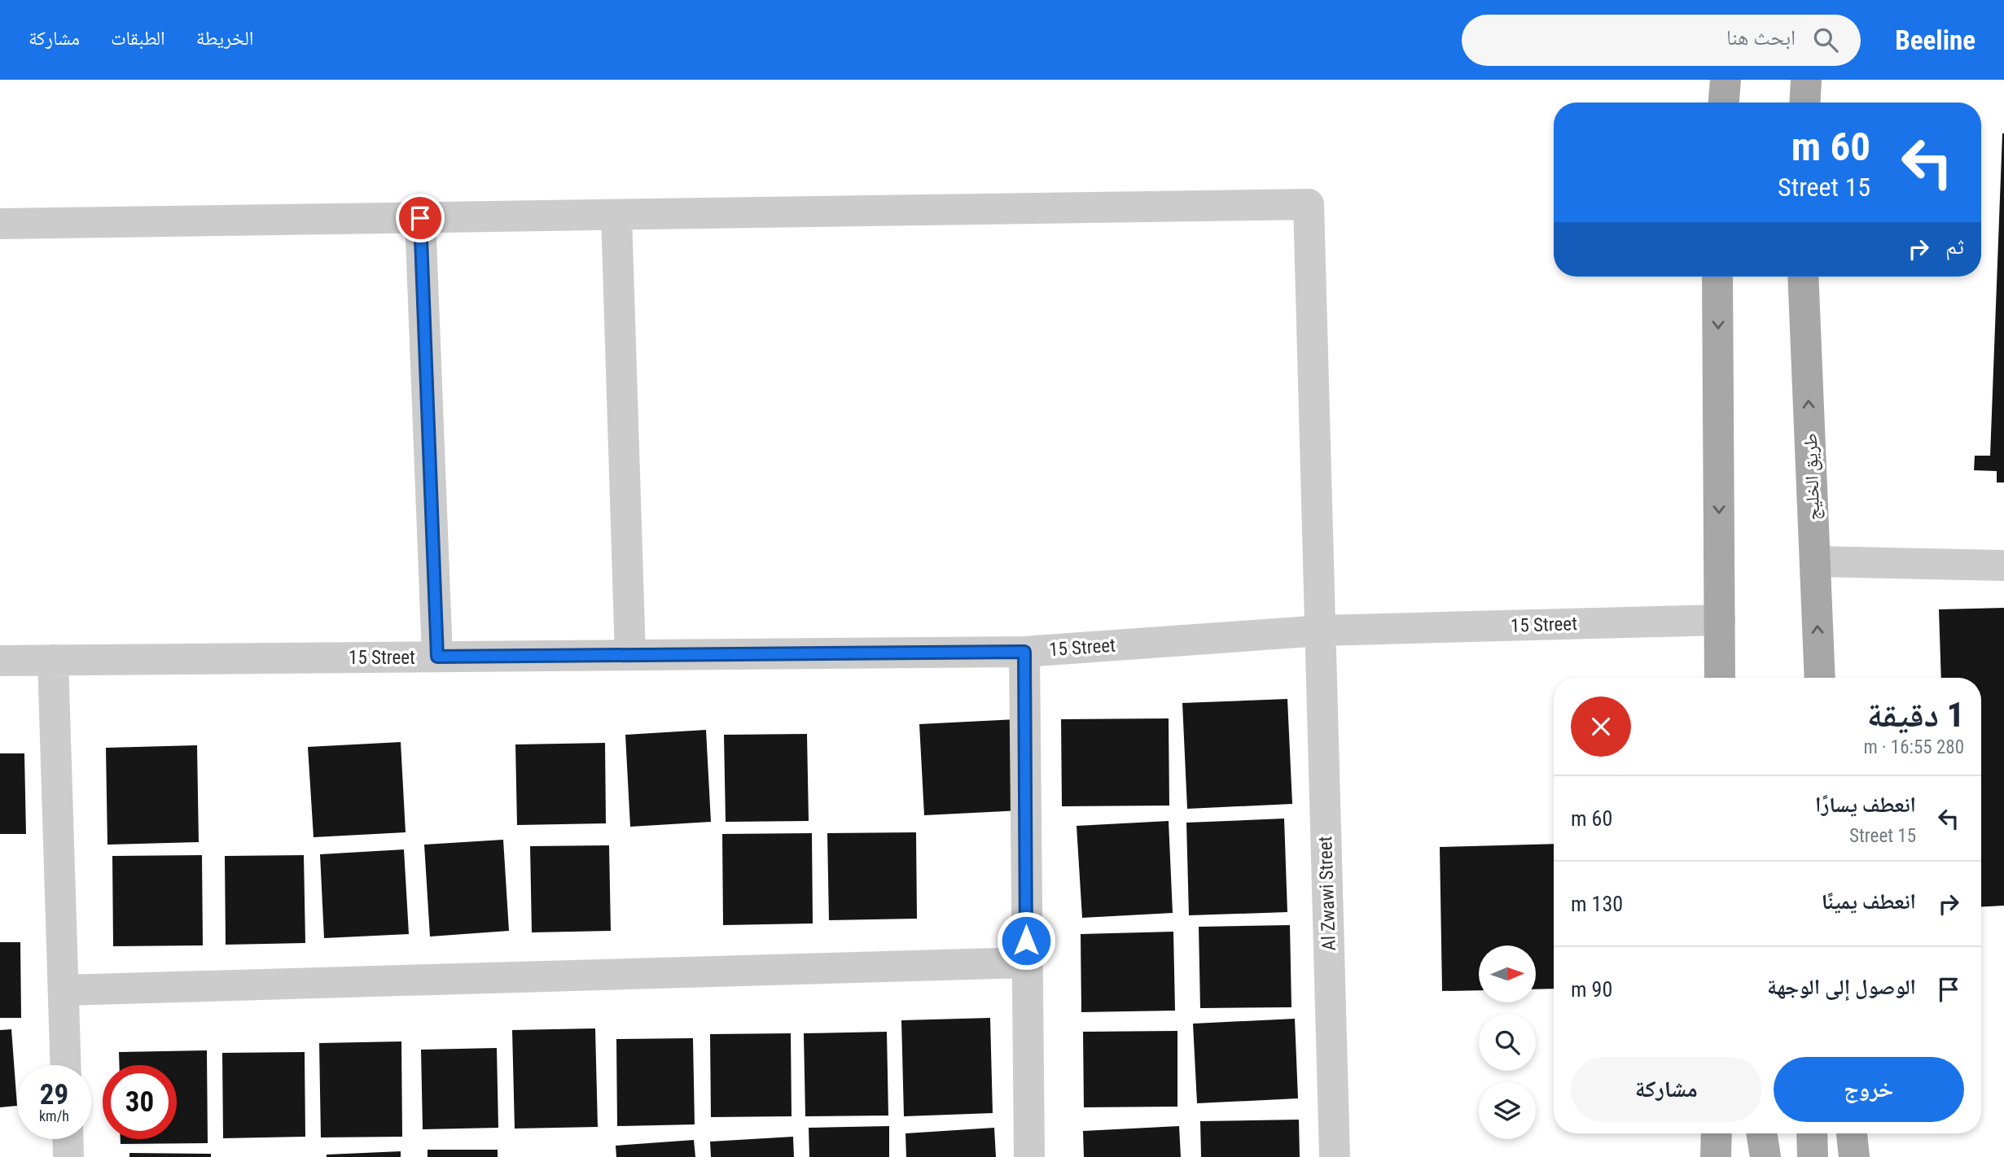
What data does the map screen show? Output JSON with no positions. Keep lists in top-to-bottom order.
{
  "streets": {
    "main road": ["طريق الخليج"],
    "street": ["15 Street", "Al Zwawi Street"]
  },
  "crossings": [
    ["15 Street", "Al Zwawi Street"]
  ],
  "north": "right",
  "page": {
    "header": "Beeline",
    "search": "ابحث هنا",
    "nav": ["الخريطة", "الطبقات", "مشاركة"],
    "turn": ["60 m", "15 Street"],
    "then": "ثم",
    "heading": ["1 دقيقة", "280 m · 16:55"],
    "list": [
      {
        "name": "انعطف يسارًا",
        "note": "15 Street",
        "value": "60 m"
      },
      {
        "name": "انعطف يمينًا",
        "value": "130 m"
      },
      {
        "name": "الوصول إلى الوجهة",
        "value": "90 m"
      }
    ],
    "buttons": ["خروج", "مشاركة"],
    "speed": "29 km/h",
    "limit": "30"
  }
}
